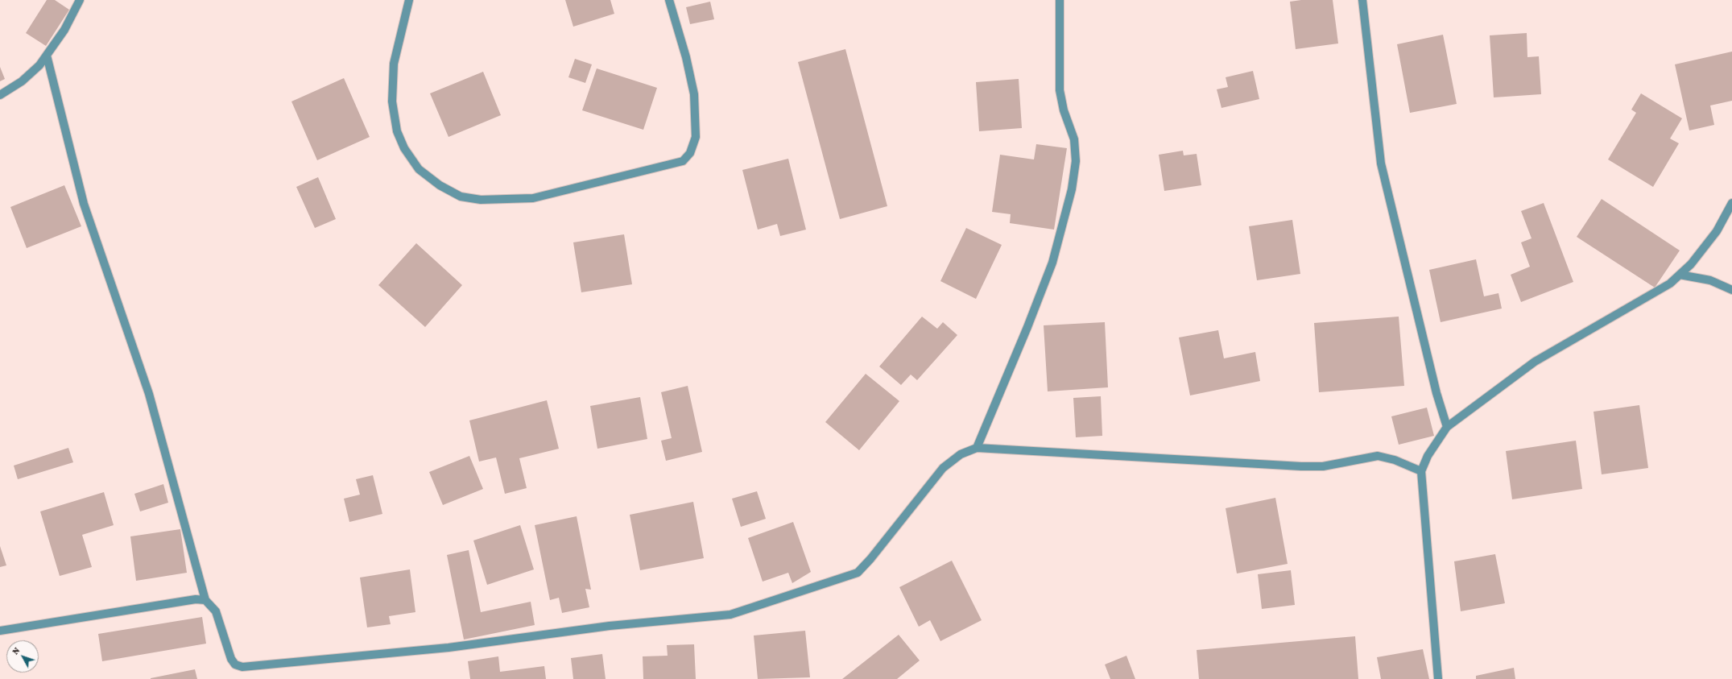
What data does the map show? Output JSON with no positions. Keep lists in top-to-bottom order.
{
  "north": "top left"
}
